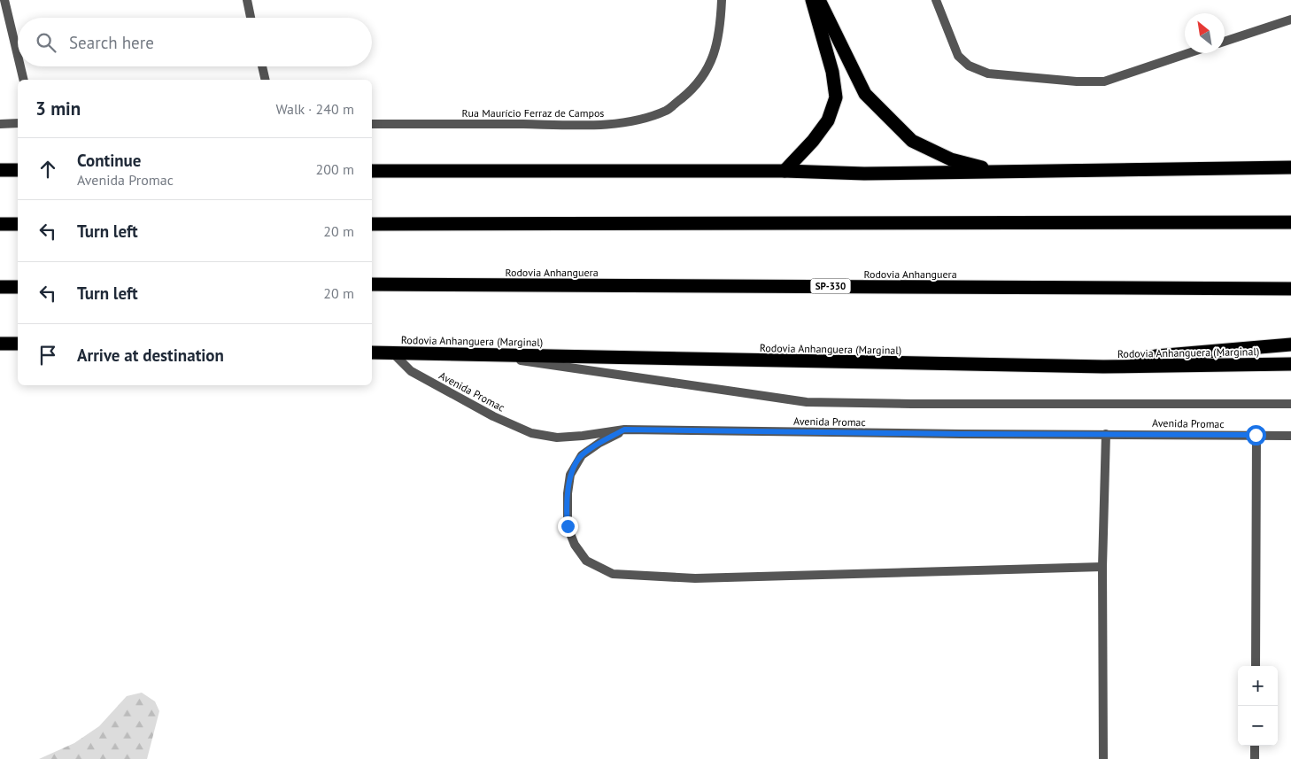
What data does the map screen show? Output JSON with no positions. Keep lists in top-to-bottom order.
{
  "streets": {
    "highway": ["Rodovia Anhanguera", "SP-330", "Rodovia Anhanguera (Marginal)"],
    "street": ["Rua Maurício Ferraz de Campos", "Avenida Promac"]
  },
  "crossings": [
    ["Rodovia Anhanguera (Marginal)", "Avenida Promac"]
  ],
  "north": "top left",
  "page": {
    "search": "Search here",
    "heading": ["3 min", "Walk · 240 m"],
    "list": [
      ["Continue", "Avenida Promac", "200 m"],
      ["Turn left", "20 m"],
      ["Turn left", "20 m"],
      "Arrive at destination"
    ],
    "map_buttons": ["+", "−"]
  }
}
